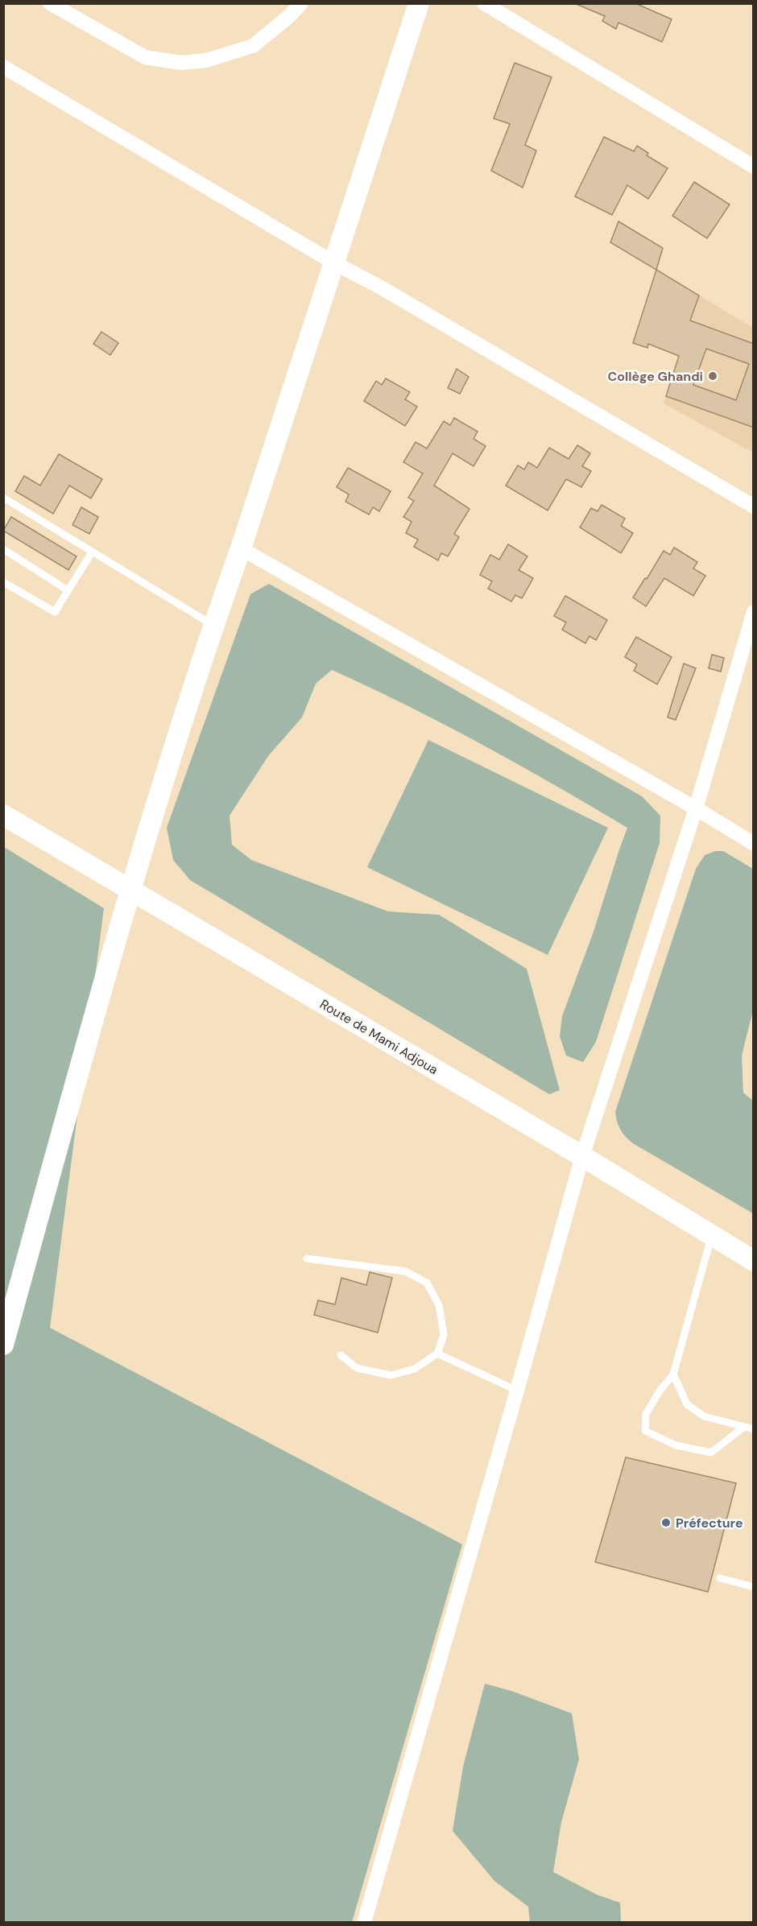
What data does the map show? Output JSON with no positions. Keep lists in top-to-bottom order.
{
  "streets": {
    "street": ["Route de Mami Adjoua"]
  },
  "places": ["Collège Ghandi", "Préfecture"]
}
